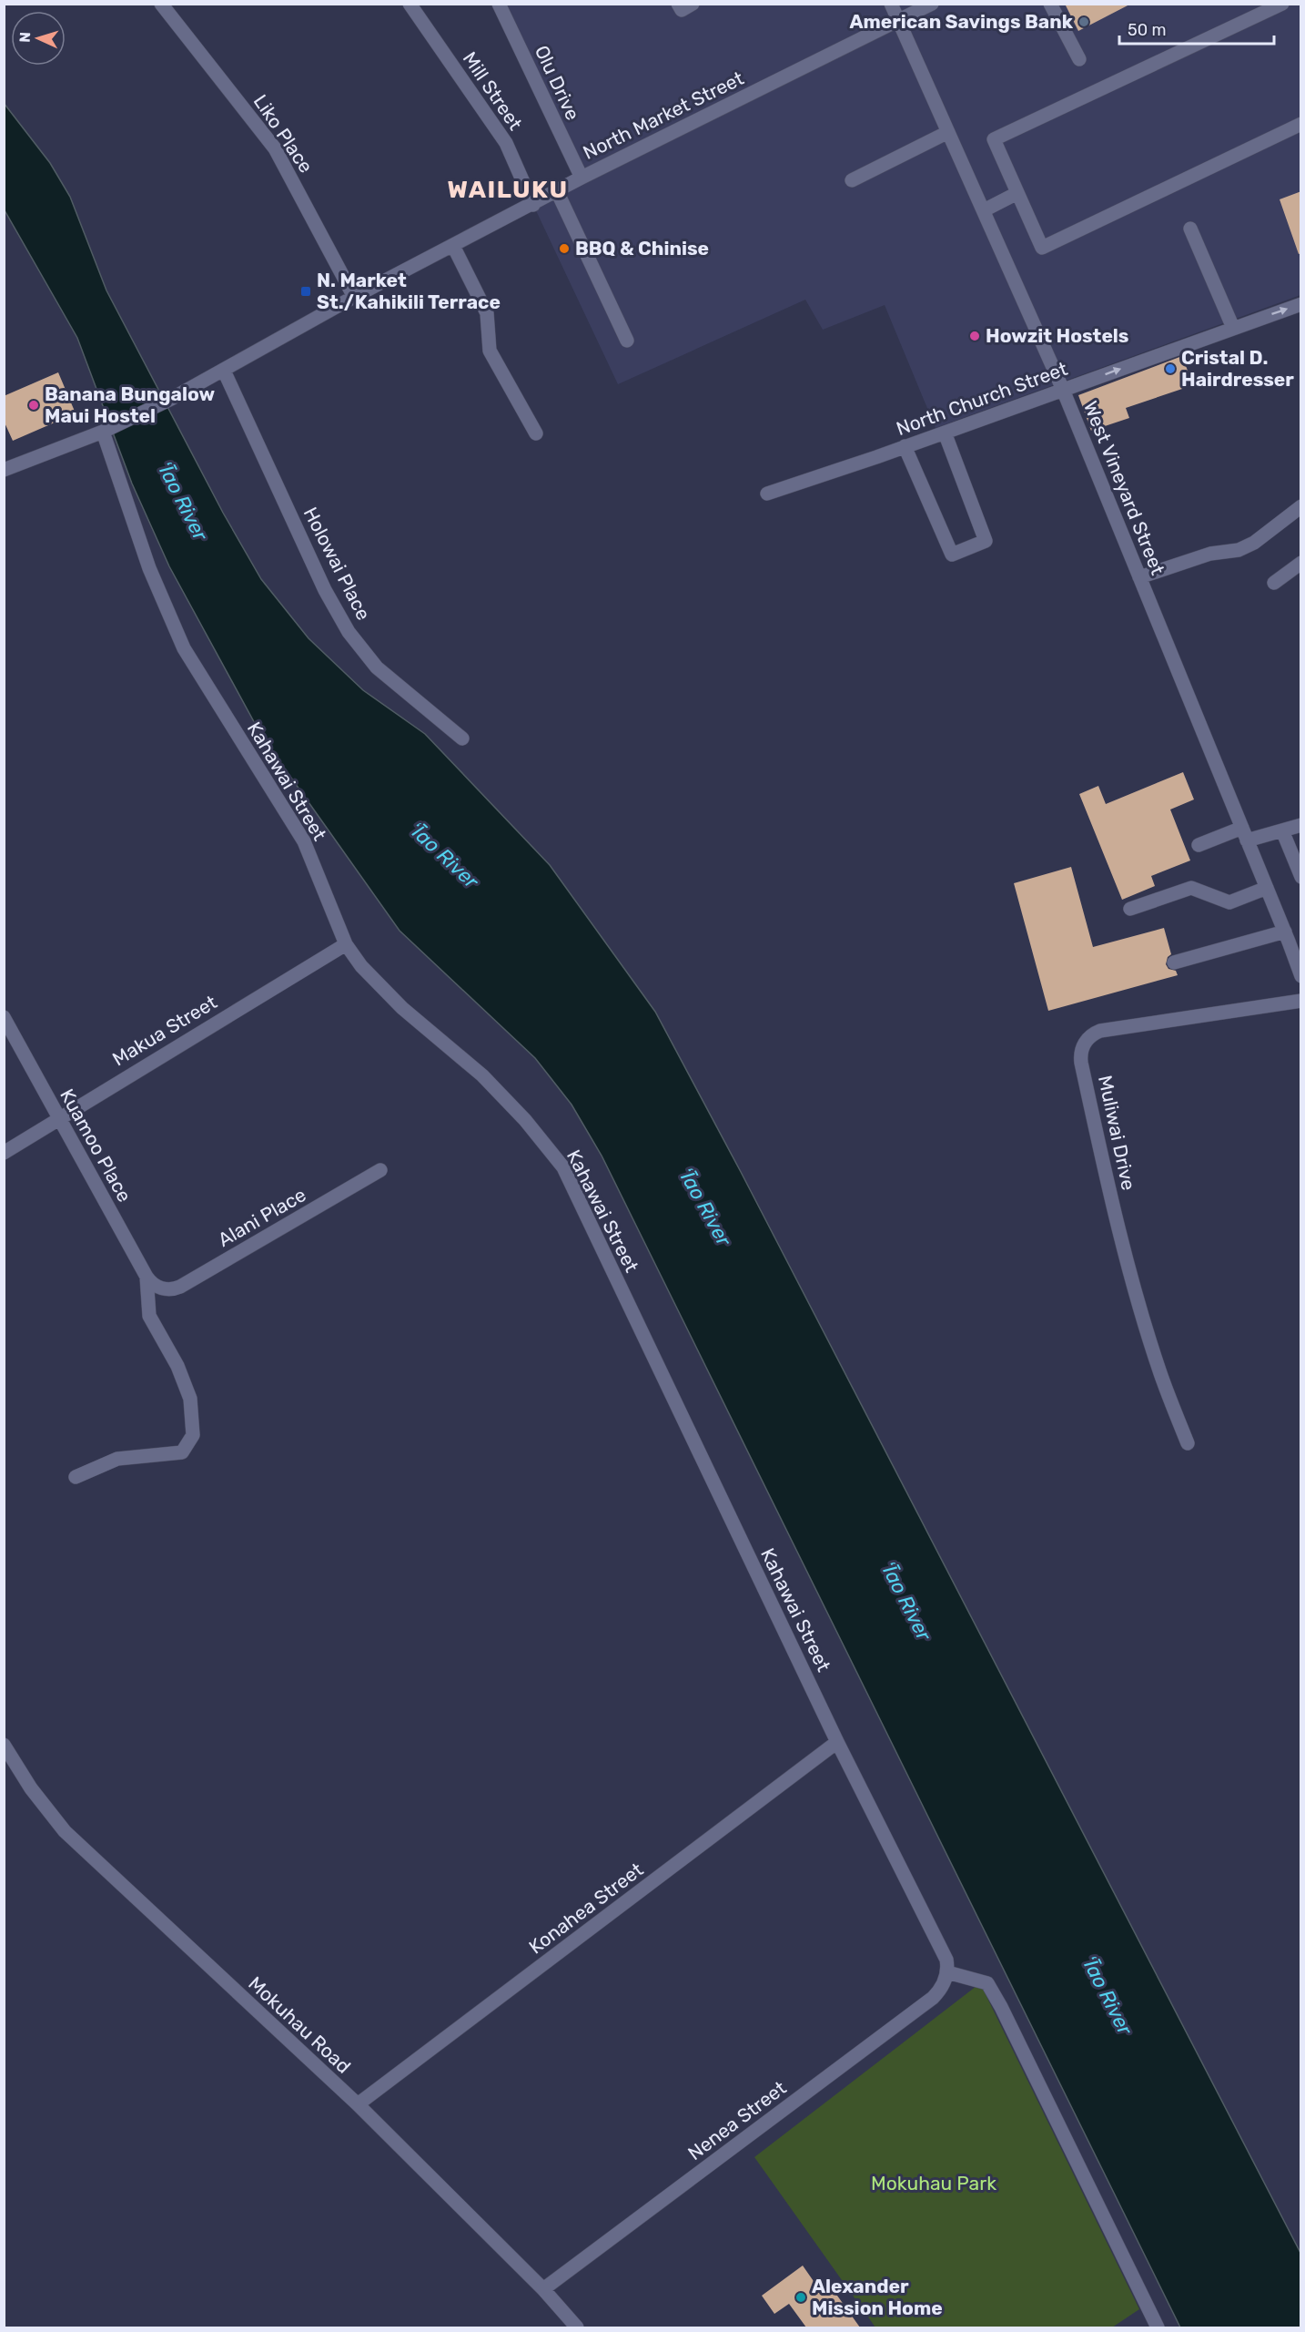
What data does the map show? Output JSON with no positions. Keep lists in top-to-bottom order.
{
  "streets": {
    "street": [
      "Olu Drive",
      "Mill Street",
      "North Market Street",
      "Liko Place",
      "North Church Street",
      "West Vineyard Street",
      "Holowai Place",
      "Kahawai Street",
      "Makua Street",
      "Muliwai Drive",
      "Kuamoo Place",
      "Alani Place",
      "Konahea Street",
      "Mokuhau Road",
      "Nenea Street"
    ]
  },
  "crossings": [
    ["Olu Drive", "North Market Street"],
    ["Mill Street", "North Market Street"],
    ["North Market Street", "Liko Place"],
    ["North Market Street", "West Vineyard Street"],
    ["North Market Street", "Holowai Place"],
    ["North Market Street", "Kahawai Street"],
    ["North Church Street", "West Vineyard Street"],
    ["Kahawai Street", "Makua Street"],
    ["Kahawai Street", "Konahea Street"],
    ["Kahawai Street", "Nenea Street"],
    ["Makua Street", "Kuamoo Place"],
    ["Kuamoo Place", "Alani Place"],
    ["Konahea Street", "Mokuhau Road"],
    ["Mokuhau Road", "Nenea Street"]
  ],
  "one_way": ["North Church Street"],
  "districts": ["WAILUKU"],
  "water": ["ʻĪao River"],
  "parks": ["Mokuhau Park"],
  "places": {
    "other": [
      "American Savings Bank",
      "BBQ & Chinise",
      "Howzit Hostels",
      "Cristal D. Hairdresser",
      "Banana Bungalow Maui Hostel",
      "Alexander Mission Home"
    ],
    "transit": ["N. Market St./Kahikili Terrace"]
  },
  "scale_bar": "50 m",
  "north": "left"
}
